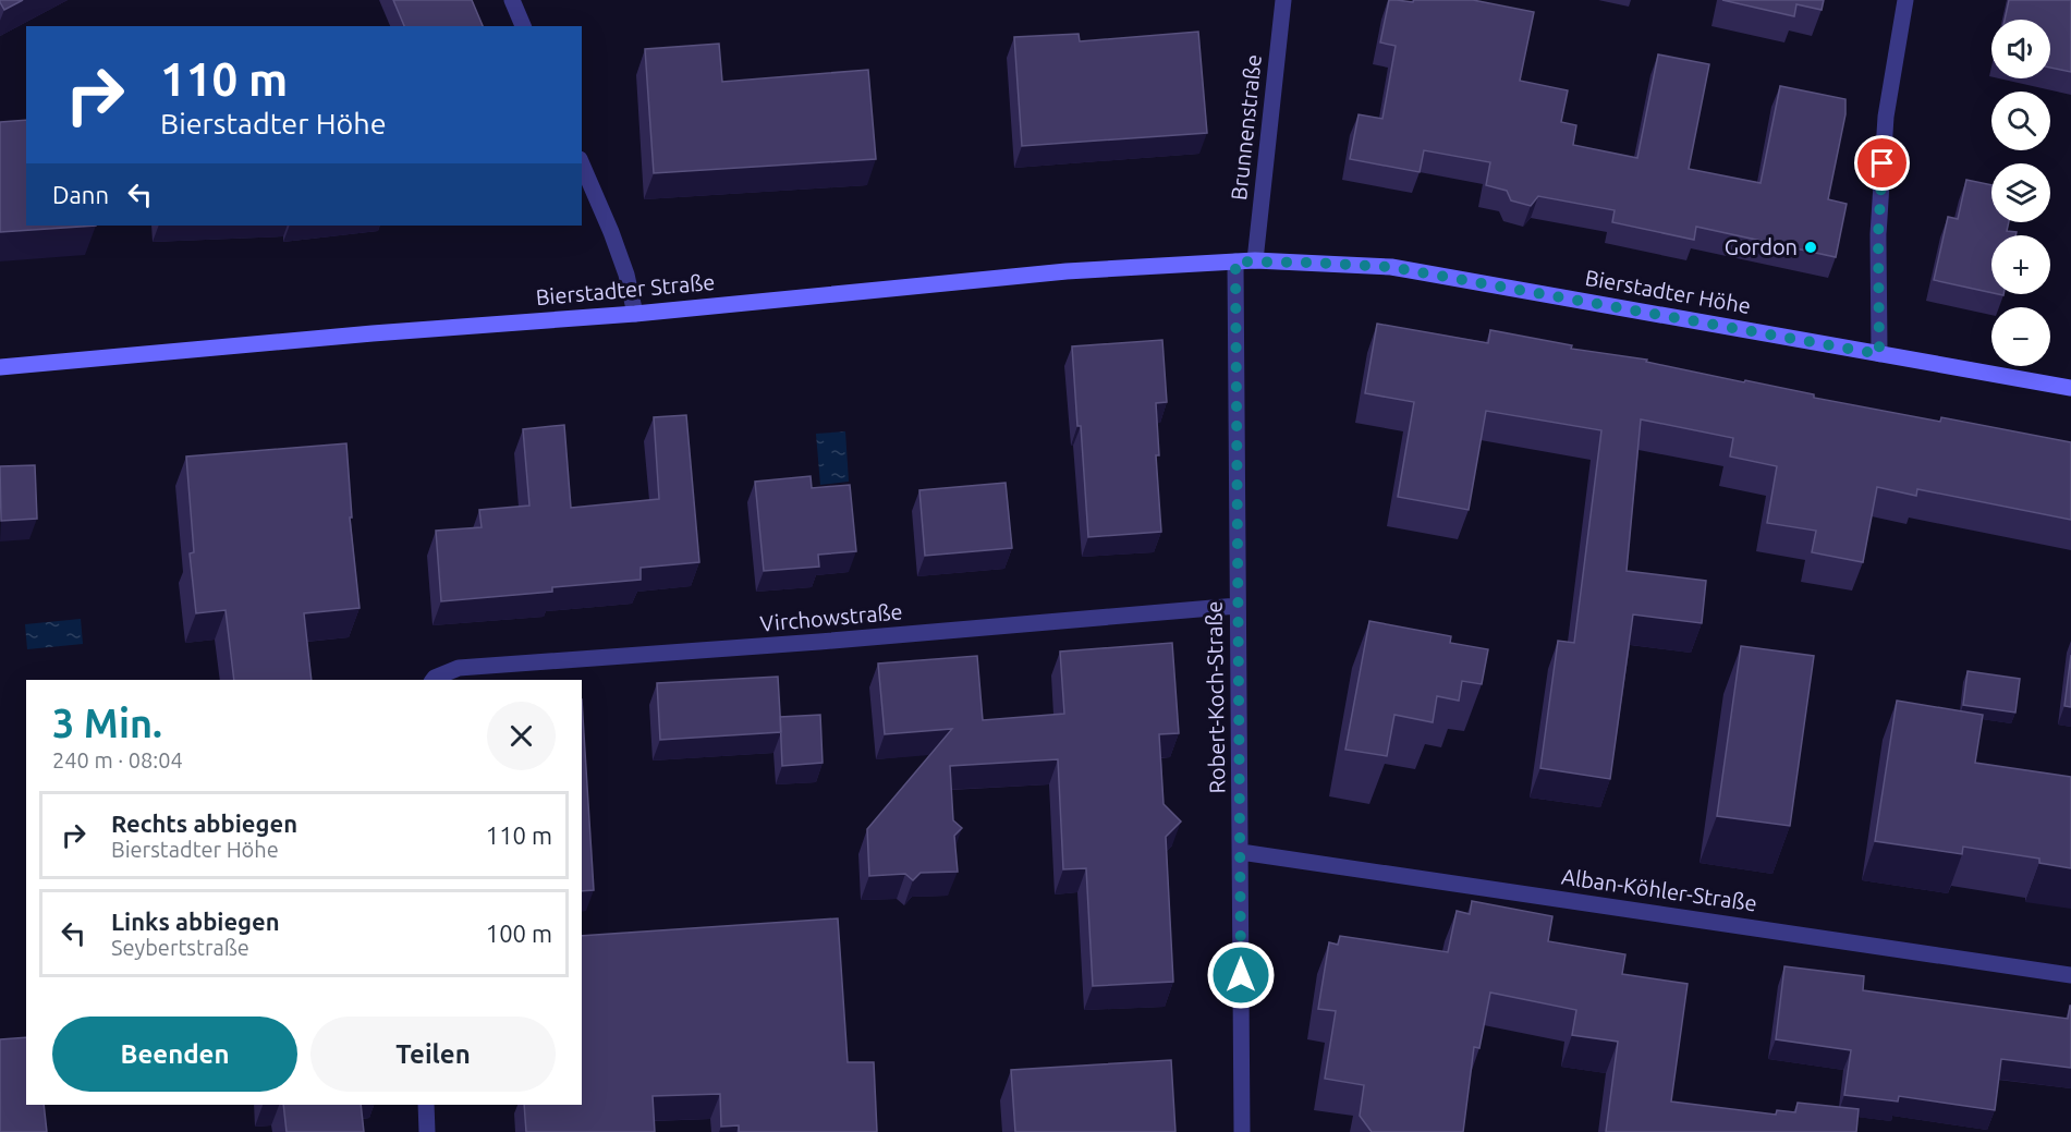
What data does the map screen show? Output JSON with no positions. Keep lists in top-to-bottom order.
{
  "streets": {
    "main road": ["Bierstadter Straße", "Bierstadter Höhe"],
    "street": [
      "Brunnenstraße",
      "Virchowstraße",
      "Robert-Koch-Straße",
      "Alban-Köhler-Straße"
    ]
  },
  "crossings": [
    ["Brunnenstraße", "Bierstadter Straße"],
    ["Brunnenstraße", "Bierstadter Höhe"],
    ["Bierstadter Straße", "Bierstadter Höhe"],
    ["Bierstadter Straße", "Robert-Koch-Straße"],
    ["Virchowstraße", "Robert-Koch-Straße"],
    ["Robert-Koch-Straße", "Alban-Köhler-Straße"]
  ],
  "places": ["Gordon"],
  "page": {
    "map_buttons": ["+", "−"],
    "turn": ["110 m", "Bierstadter Höhe"],
    "then": "Dann",
    "heading": ["3 Min.", "240 m · 08:04"],
    "list": [
      {
        "name": "Rechts abbiegen",
        "note": "Bierstadter Höhe",
        "value": "110 m"
      },
      {
        "name": "Links abbiegen",
        "note": "Seybertstraße",
        "value": "100 m"
      }
    ],
    "buttons": ["Beenden", "Teilen"]
  }
}
